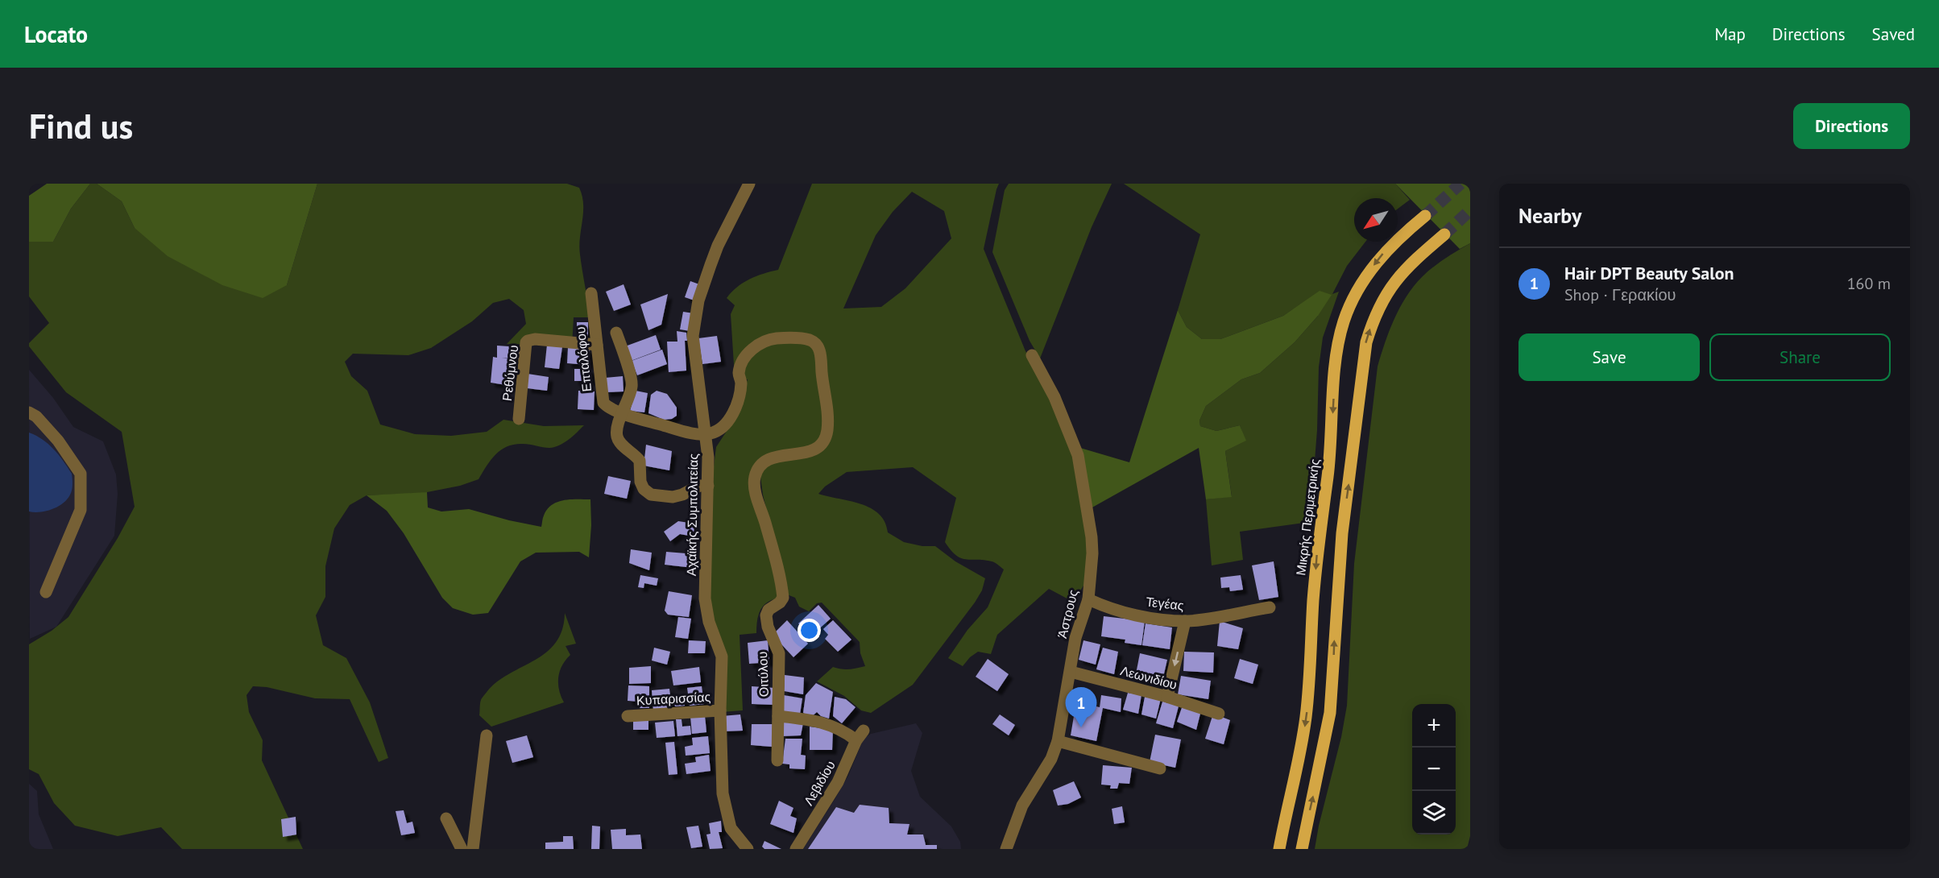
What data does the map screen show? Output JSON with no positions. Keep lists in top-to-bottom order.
{
  "streets": {
    "main road": ["Μικρής Περιμετρικής"],
    "street": [
      "Επταλόφου",
      "Ρεθύμνου",
      "Αχαϊκής Συμπολιτείας",
      "Τεγέας",
      "Άστρους",
      "Οιτύλου",
      "Λεωνιδίου",
      "Κυπαρισσίας",
      "Λεβιδίου"
    ]
  },
  "crossings": [
    ["Επταλόφου", "Ρεθύμνου"],
    ["Επταλόφου", "Αχαϊκής Συμπολιτείας"],
    ["Επταλόφου", "Οιτύλου"],
    ["Αχαϊκής Συμπολιτείας", "Οιτύλου"],
    ["Αχαϊκής Συμπολιτείας", "Κυπαρισσίας"],
    ["Τεγέας", "Άστρους"],
    ["Άστρους", "Λεωνιδίου"],
    ["Οιτύλου", "Λεβιδίου"]
  ],
  "north": "bottom left",
  "page": {
    "header": "Locato",
    "nav": ["Map", "Directions", "Saved"],
    "buttons": [
      "Directions",
      ["Save", "Share"]
    ],
    "title": "Find us",
    "heading": "Nearby",
    "list": [
      {
        "mark": "1",
        "name": "Hair DPT Beauty Salon",
        "note": "Shop · Γερακίου",
        "value": "160 m"
      }
    ],
    "pins": "1",
    "map_buttons": ["+", "−"]
  }
}
